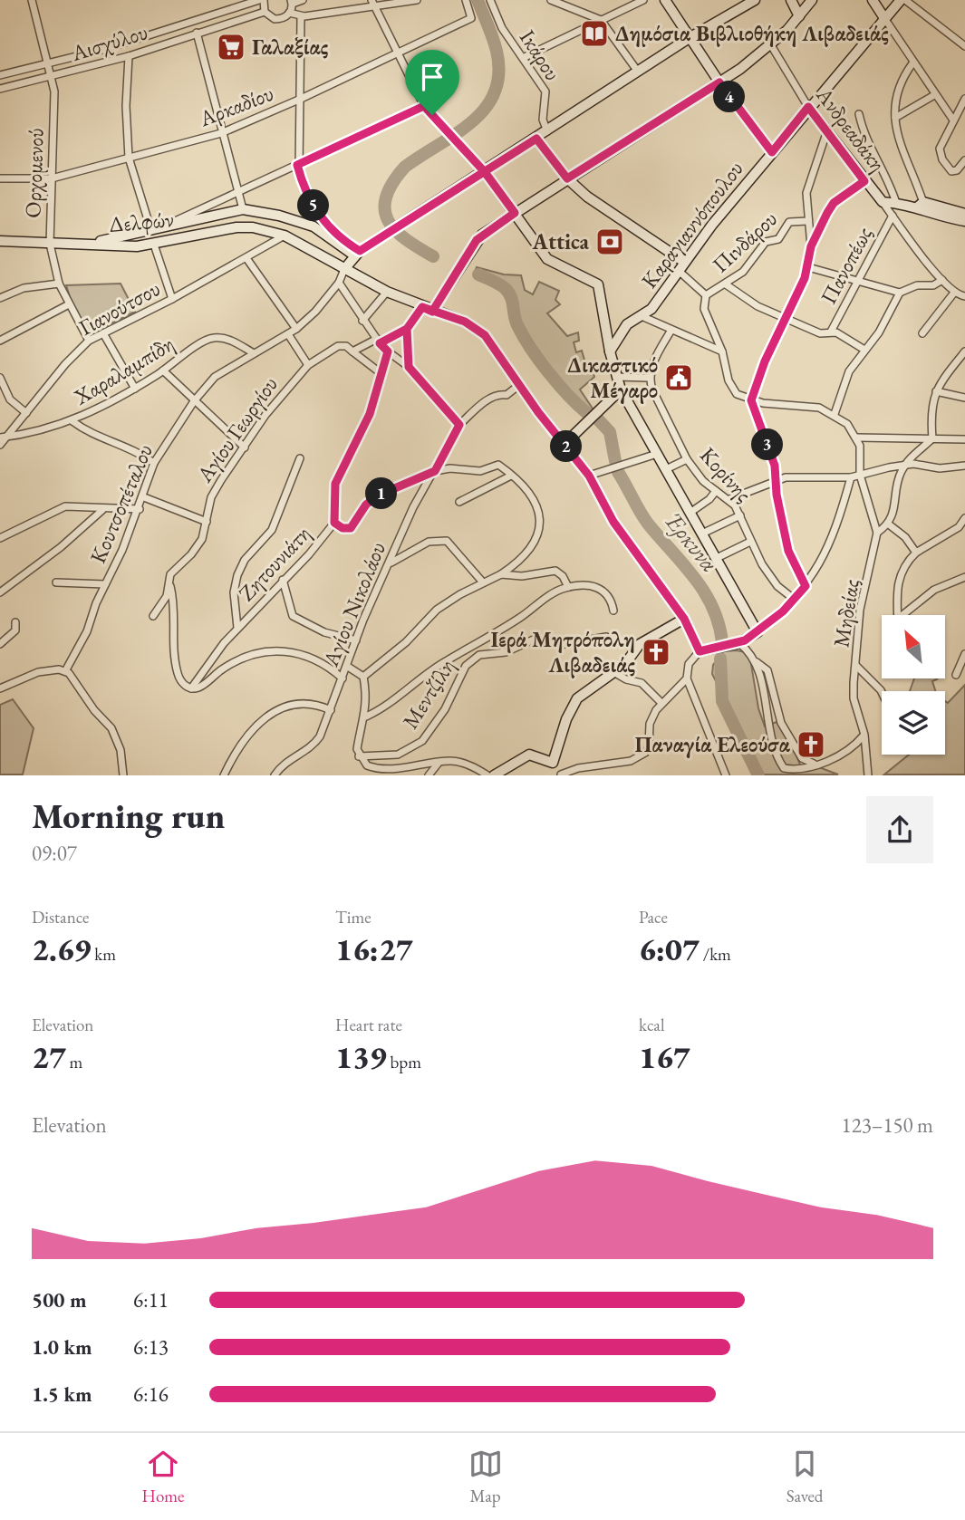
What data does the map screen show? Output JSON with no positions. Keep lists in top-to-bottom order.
{
  "streets": {
    "main road": ["Ανδρεαδάκη", "Δελφών", "Καραγιαννόπουλου"],
    "street": [
      "Αισχύλου",
      "Ικάρου",
      "Αρκαδίου",
      "Ορχομενού",
      "Πινδάρου",
      "Πανοπέως",
      "Γιανούτσου",
      "Χαραλαμπίδη",
      "Αγίου Γεωργίου",
      "Κορίνης",
      "Κουτσοπέταλου",
      "Ζητουνιάτη",
      "Αγίου Νικολάου",
      "Μηδείας",
      "Μεντζίλη"
    ]
  },
  "crossings": [
    ["Αισχύλου", "Ορχομενού"],
    ["Αρκαδίου", "Ορχομενού"],
    ["Ανδρεαδάκη", "Καραγιαννόπουλου"],
    ["Ανδρεαδάκη", "Πανοπέως"],
    ["Ορχομενού", "Δελφών"],
    ["Ορχομενού", "Γιανούτσου"],
    ["Δελφών", "Γιανούτσου"],
    ["Δελφών", "Κουτσοπέταλου"],
    ["Καραγιαννόπουλου", "Πινδάρου"],
    ["Γιανούτσου", "Χαραλαμπίδη"],
    ["Χαραλαμπίδη", "Κουτσοπέταλου"]
  ],
  "water": ["Έρκυνα"],
  "places": {
    "library": ["Δημόσια Βιβλιοθήκη Λιβαδειάς"],
    "supermarket": ["Γαλαξίας"],
    "bank": ["Attica"],
    "public building": ["Δικαστικό Μέγαρο"],
    "church": ["Ιερά Μητρόπολη Λιβαδειάς", "Παναγία Ελεούσα"]
  },
  "north": "top left",
  "page": {
    "pins": [
      "4",
      "5",
      "3",
      "2",
      "1"
    ],
    "heading": ["Morning run", "09:07"],
    "stats": [
      ["Distance", "2.69 km"],
      ["Time", "16:27"],
      ["Pace", "6:07 /km"],
      ["Elevation", "27 m"],
      ["Heart rate", "139 bpm"],
      ["kcal", "167"]
    ],
    "chart": ["Elevation", "123–150 m"],
    "list": [
      {
        "name": "500 m",
        "note": "6:11"
      },
      {
        "name": "1.0 km",
        "note": "6:13"
      },
      {
        "name": "1.5 km",
        "note": "6:16"
      }
    ],
    "tabs": ["Home", "Map", "Saved"]
  }
}
